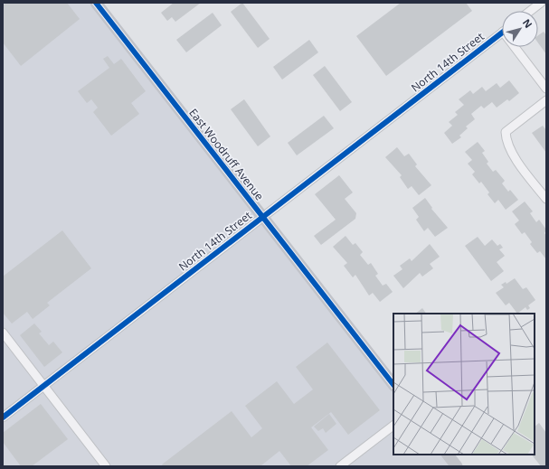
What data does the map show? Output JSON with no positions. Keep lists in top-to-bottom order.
{
  "streets": {
    "street": ["North 14th Street", "East Woodruff Avenue"]
  },
  "crossings": [
    ["North 14th Street", "East Woodruff Avenue"]
  ],
  "north": "top right"
}
